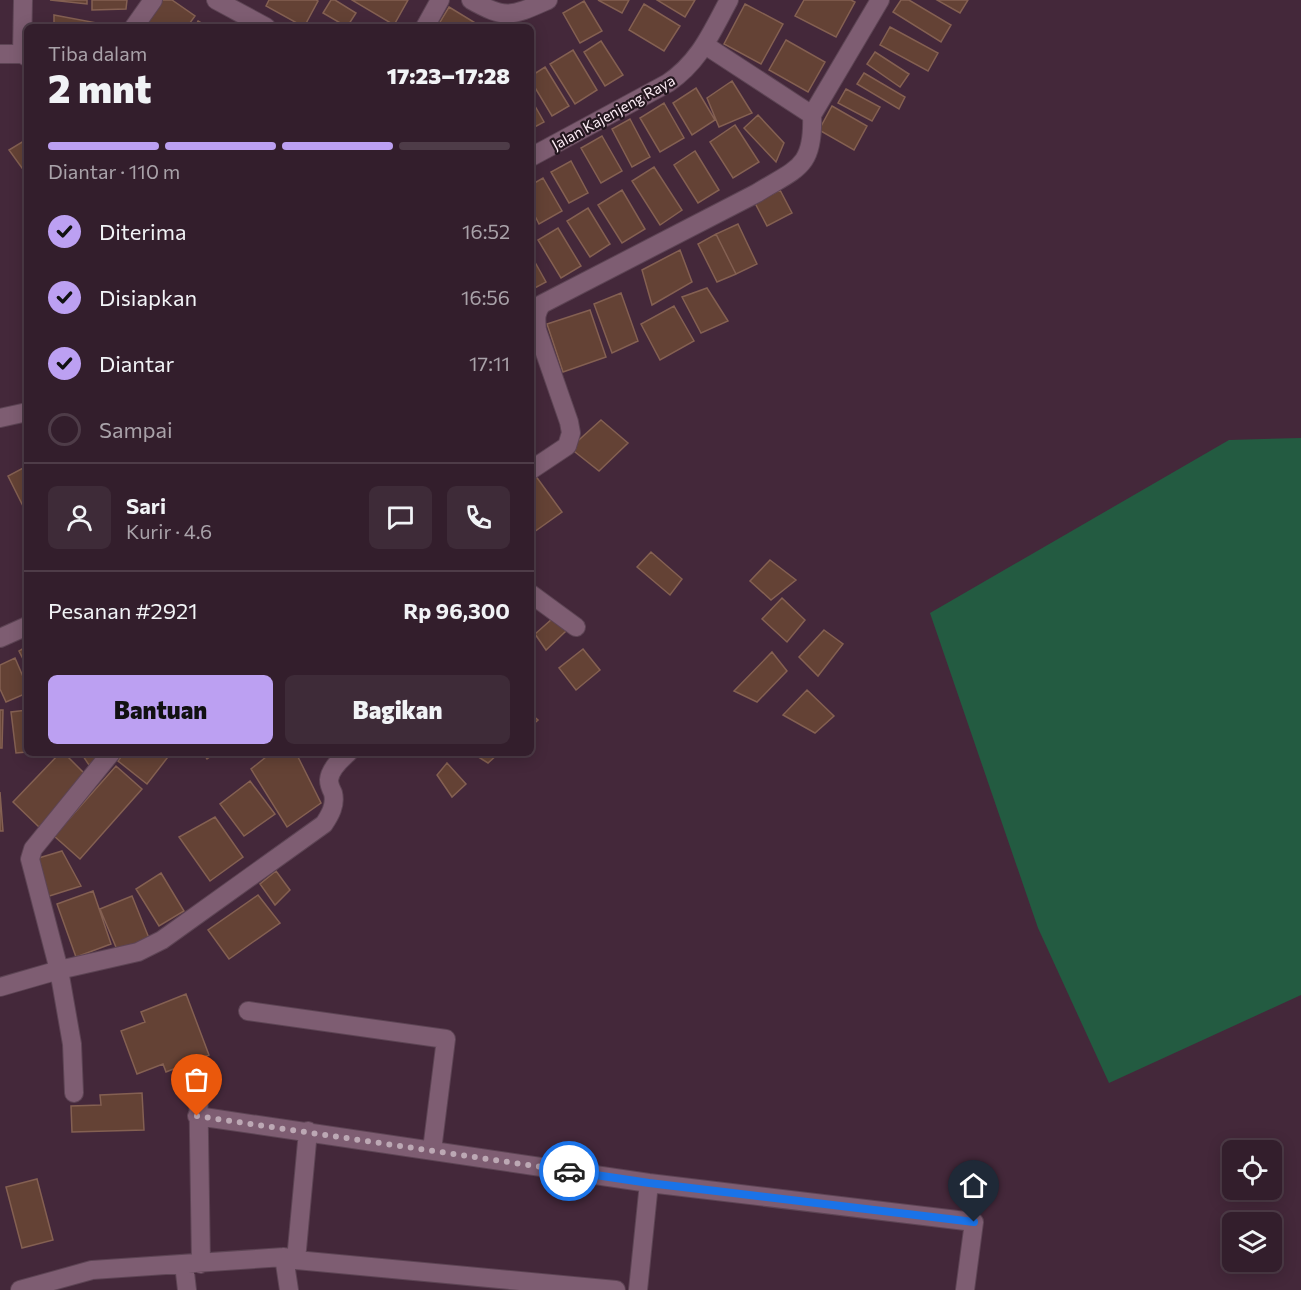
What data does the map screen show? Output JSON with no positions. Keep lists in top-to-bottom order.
{
  "streets": {
    "street": ["Jalan Kajenjeng Raya"]
  },
  "page": {
    "heading": ["2 mnt", "Tiba dalam", "17:23–17:28"],
    "panel": [
      "Sari",
      "Kurir · 4.6",
      "Pesanan #2921",
      "Rp 96,300"
    ],
    "bar": "Diantar · 110 m",
    "list": [
      ["Diterima", "16:52"],
      ["Disiapkan", "16:56"],
      ["Diantar", "17:11"],
      "Sampai"
    ],
    "buttons": ["Bantuan", "Bagikan"]
  }
}
